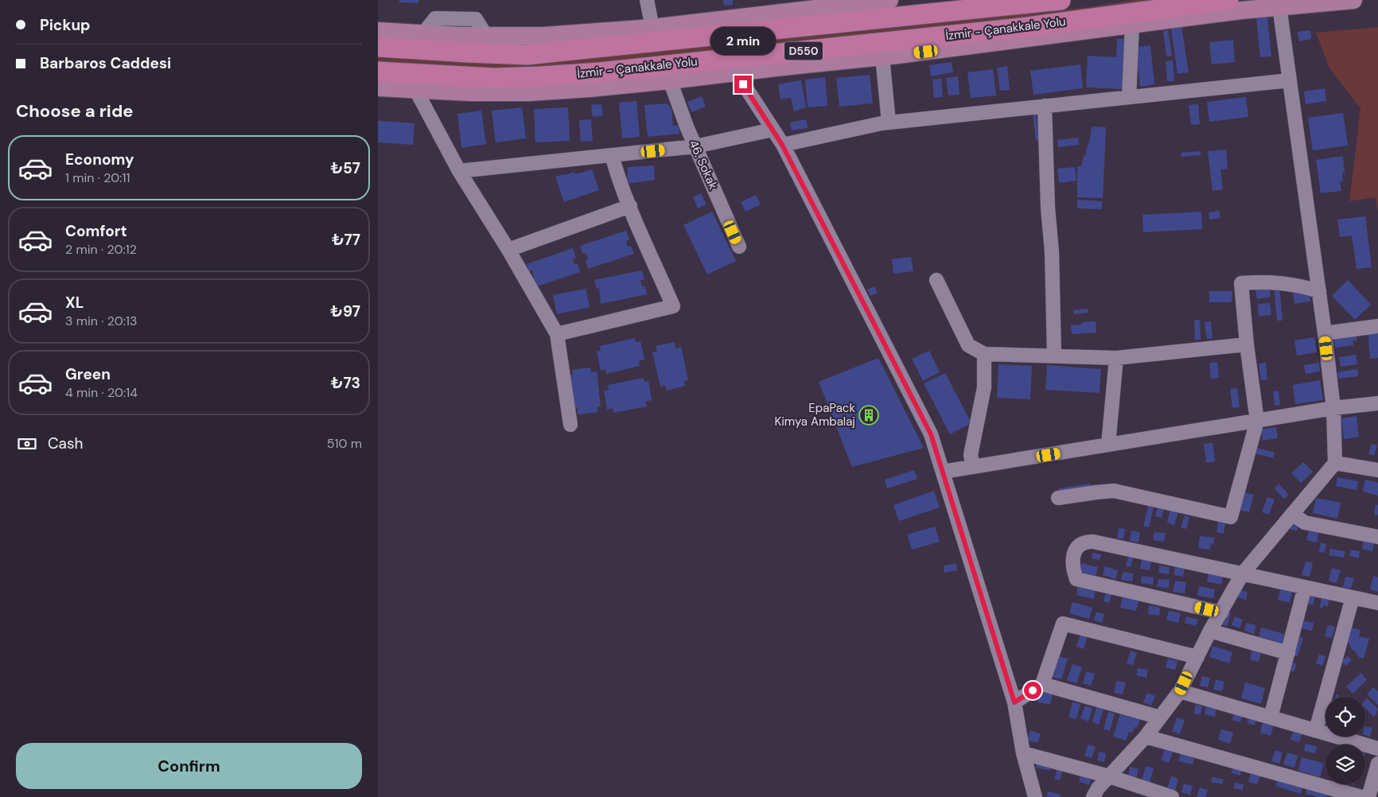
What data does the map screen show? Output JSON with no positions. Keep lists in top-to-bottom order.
{
  "streets": {
    "highway": ["İzmir - Çanakkale Yolu", "D550"],
    "street": ["46. Sokak"]
  },
  "places": {
    "building": ["EpaPack Kimya Ambalaj"]
  },
  "page": {
    "banner": ["Pickup", "Barbaros Caddesi"],
    "bubble": "2 min",
    "heading": "Choose a ride",
    "list": [
      {
        "name": "Economy",
        "note": "1 min · 20:11",
        "value": "₺57"
      },
      {
        "name": "Comfort",
        "note": "2 min · 20:12",
        "value": "₺77"
      },
      {
        "name": "XL",
        "note": "3 min · 20:13",
        "value": "₺97"
      },
      {
        "name": "Green",
        "note": "4 min · 20:14",
        "value": "₺73"
      }
    ],
    "pay": ["Cash", "510 m"],
    "buttons": "Confirm"
  }
}
